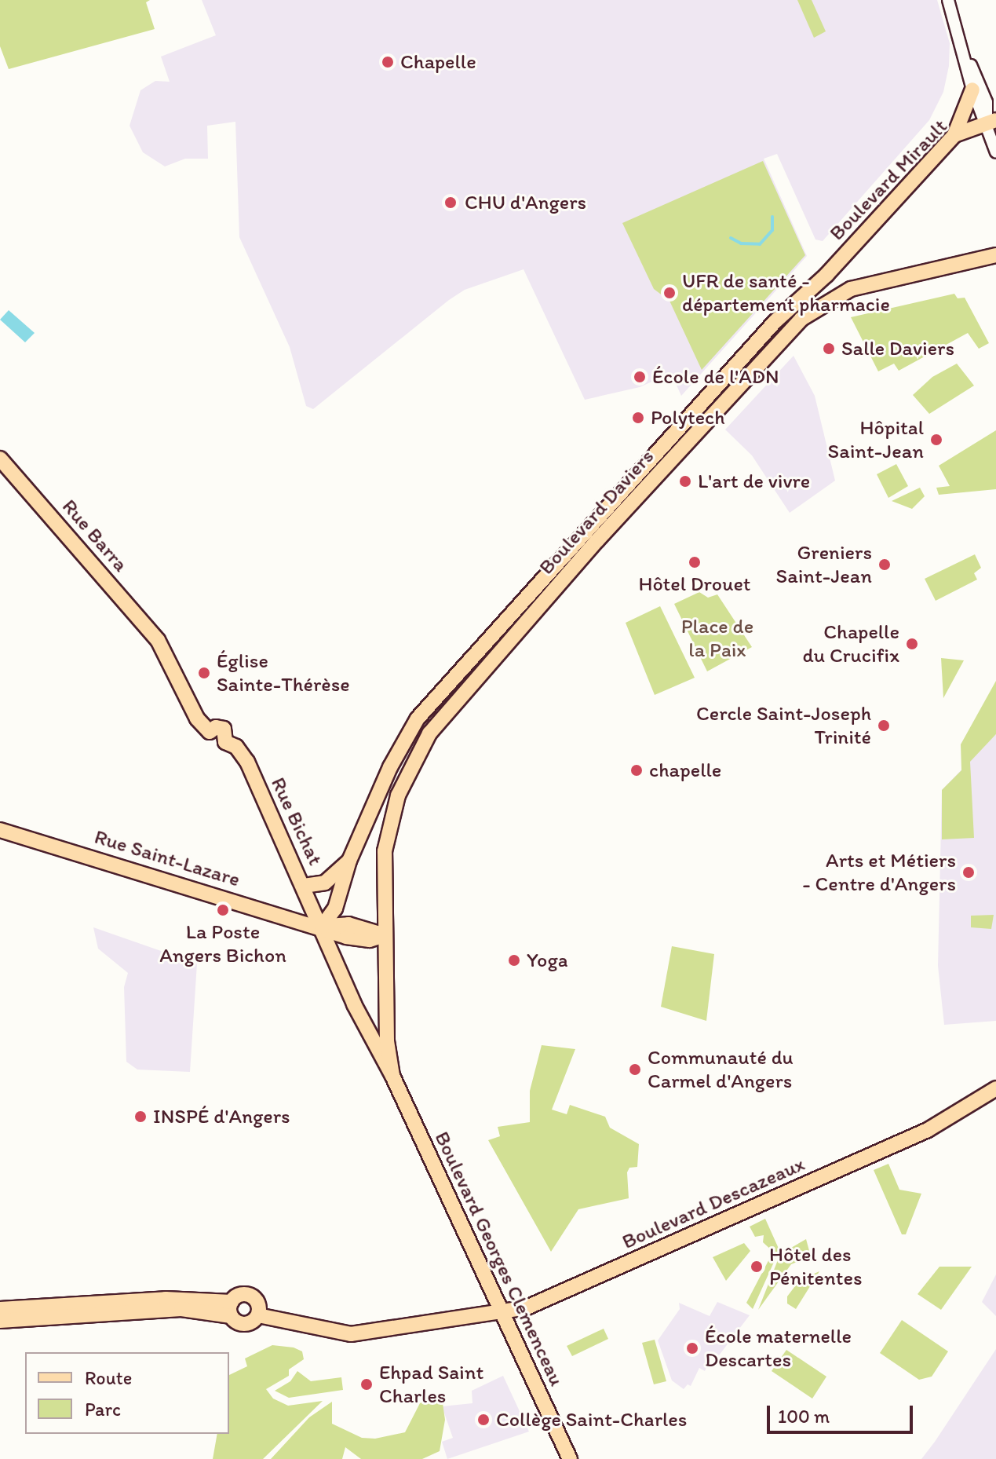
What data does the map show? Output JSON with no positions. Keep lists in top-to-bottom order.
{
  "streets": {
    "main road": [
      "Boulevard Mirault",
      "Boulevard Daviers",
      "Rue Barra",
      "Rue Bichat",
      "Rue Saint-Lazare",
      "Boulevard Descazeaux",
      "Boulevard Georges Clemenceau"
    ]
  },
  "crossings": [
    ["Boulevard Mirault", "Boulevard Daviers"],
    ["Boulevard Daviers", "Rue Bichat"],
    ["Boulevard Daviers", "Rue Saint-Lazare"],
    ["Boulevard Daviers", "Boulevard Georges Clemenceau"],
    ["Rue Barra", "Rue Bichat"],
    ["Rue Bichat", "Rue Saint-Lazare"],
    ["Rue Bichat", "Boulevard Georges Clemenceau"],
    ["Rue Saint-Lazare", "Boulevard Georges Clemenceau"],
    ["Boulevard Descazeaux", "Boulevard Georges Clemenceau"]
  ],
  "parks": ["Place de la Paix"],
  "places": [
    "Chapelle",
    "CHU d'Angers",
    "UFR de santé - département pharmacie",
    "Salle Daviers",
    "École de l'ADN",
    "Polytech",
    "Hôpital Saint-Jean",
    "L'art de vivre",
    "Hôtel Drouet",
    "Greniers Saint-Jean",
    "Chapelle du Crucifix",
    "Église Sainte-Thérèse",
    "Cercle Saint-Joseph Trinité",
    "chapelle",
    "Arts et Métiers - Centre d'Angers",
    "La Poste Angers Bichon",
    "Yoga",
    "Communauté du Carmel d'Angers",
    "INSPÉ d'Angers",
    "Hôtel des Pénitentes",
    "École maternelle Descartes",
    "Ehpad Saint Charles",
    "Collège Saint-Charles"
  ],
  "legend": ["Route", "Parc"],
  "scale_bar": "100 m"
}
